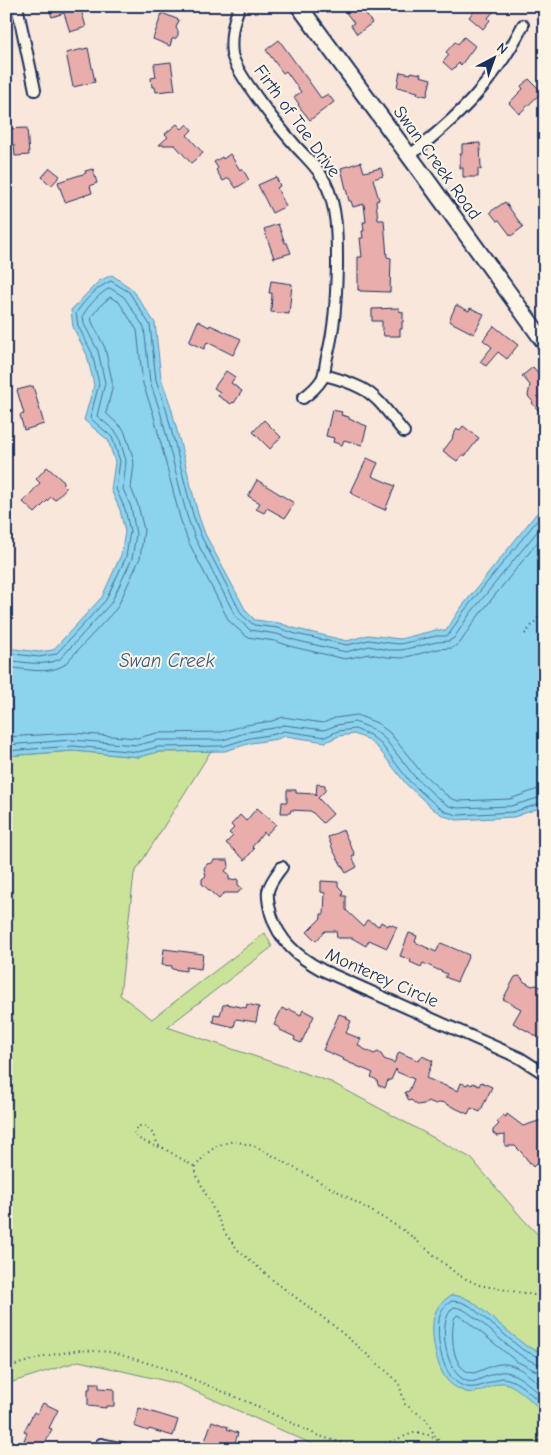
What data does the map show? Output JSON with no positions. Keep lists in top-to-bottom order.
{
  "streets": {
    "street": ["Firth of Tae Drive", "Swan Creek Road", "Monterey Circle"]
  },
  "water": ["Swan Creek"],
  "north": "top right"
}
